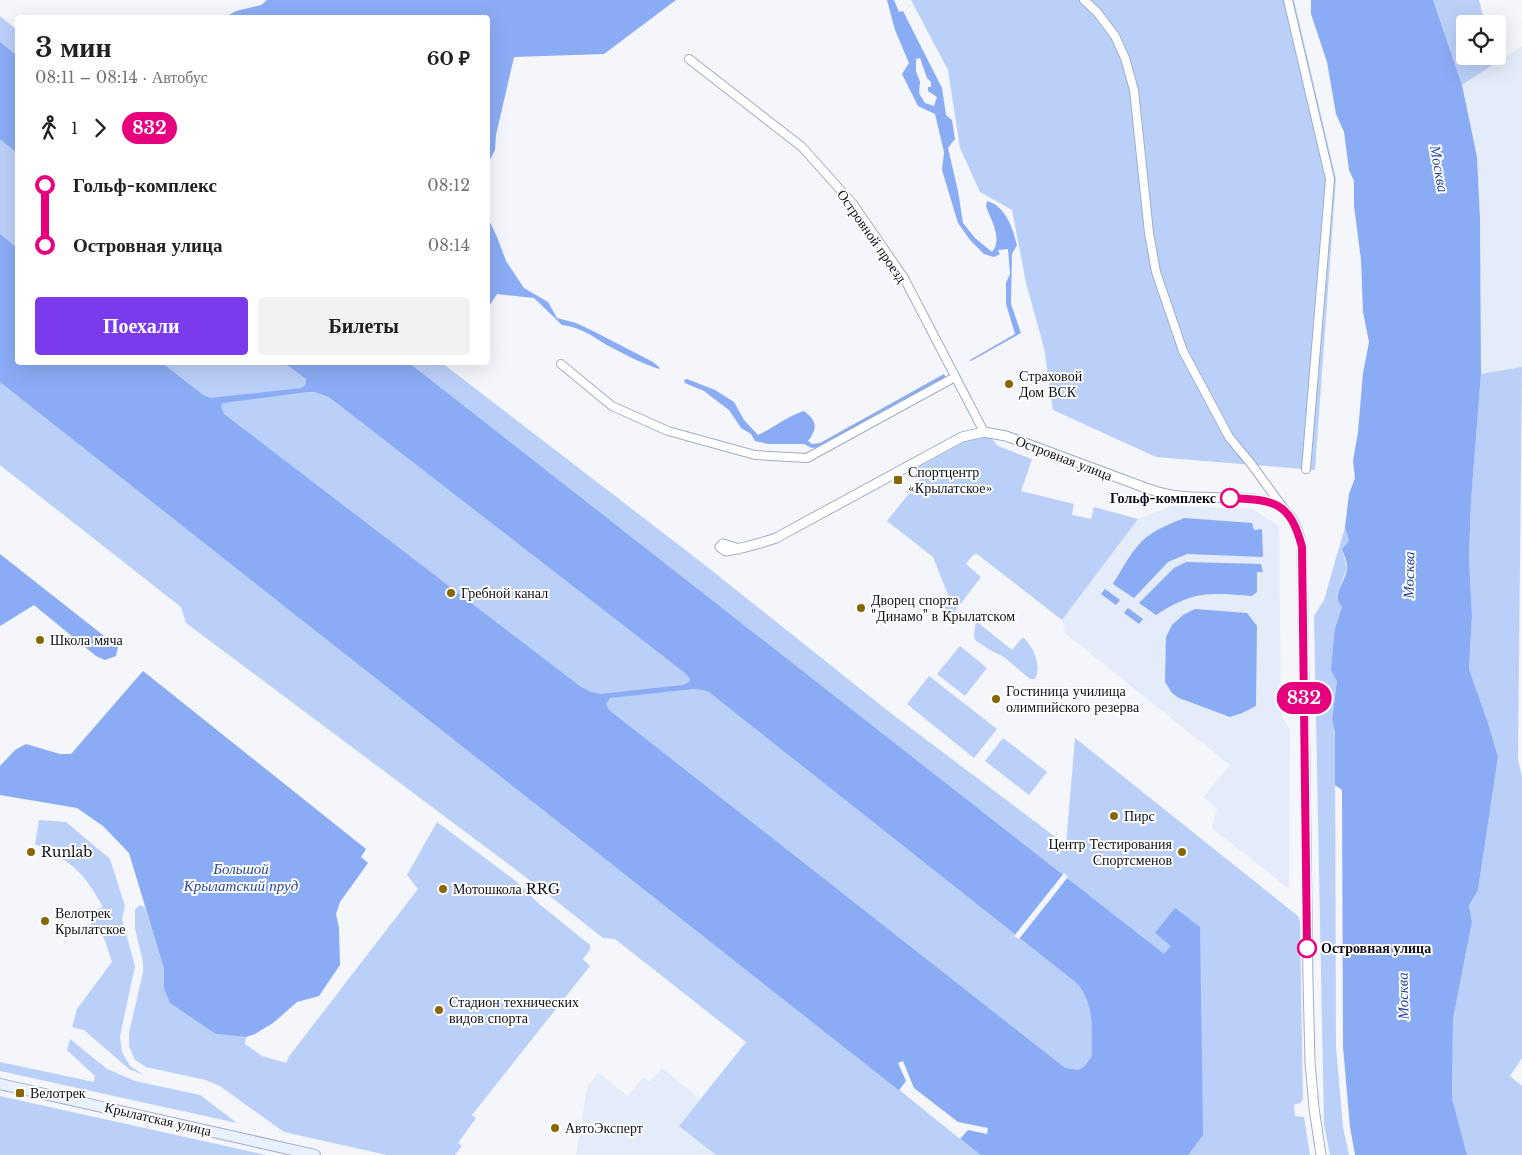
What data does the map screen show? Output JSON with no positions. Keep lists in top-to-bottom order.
{
  "streets": {
    "main road": ["Крылатская улица"],
    "street": ["Островной проезд", "Островная улица"]
  },
  "crossings": [
    ["Островной проезд", "Островная улица"]
  ],
  "water": ["Москва", "Большой Крылатский пруд"],
  "places": {
    "other": [
      "Страховой Дом ВСК",
      "Гольф-комплекс",
      "Гребной канал",
      "Дворец спорта \"Динамо\" в Крылатском",
      "Школа мяча",
      "Гостиница училища олимпийского резерва",
      "Пирс",
      "Runlab",
      "Центр Тестирования Спортсменов",
      "Мотошкола RRG",
      "Велотрек Крылатское",
      "Островная улица",
      "Стадион технических видов спорта",
      "АвтоЭксперт"
    ],
    "transit": ["Спортцентр «Крылатское»", "Велотрек"]
  },
  "lines": ["bus line 832"],
  "page": {
    "on_map": "832",
    "heading": ["3 мин", "08:11 – 08:14 · Автобус", "60 ₽"],
    "legs": ["1", "832"],
    "list": [
      {
        "name": "Гольф-комплекс",
        "value": "08:12"
      },
      {
        "name": "Островная улица",
        "value": "08:14"
      }
    ],
    "buttons": ["Поехали", "Билеты"]
  }
}
